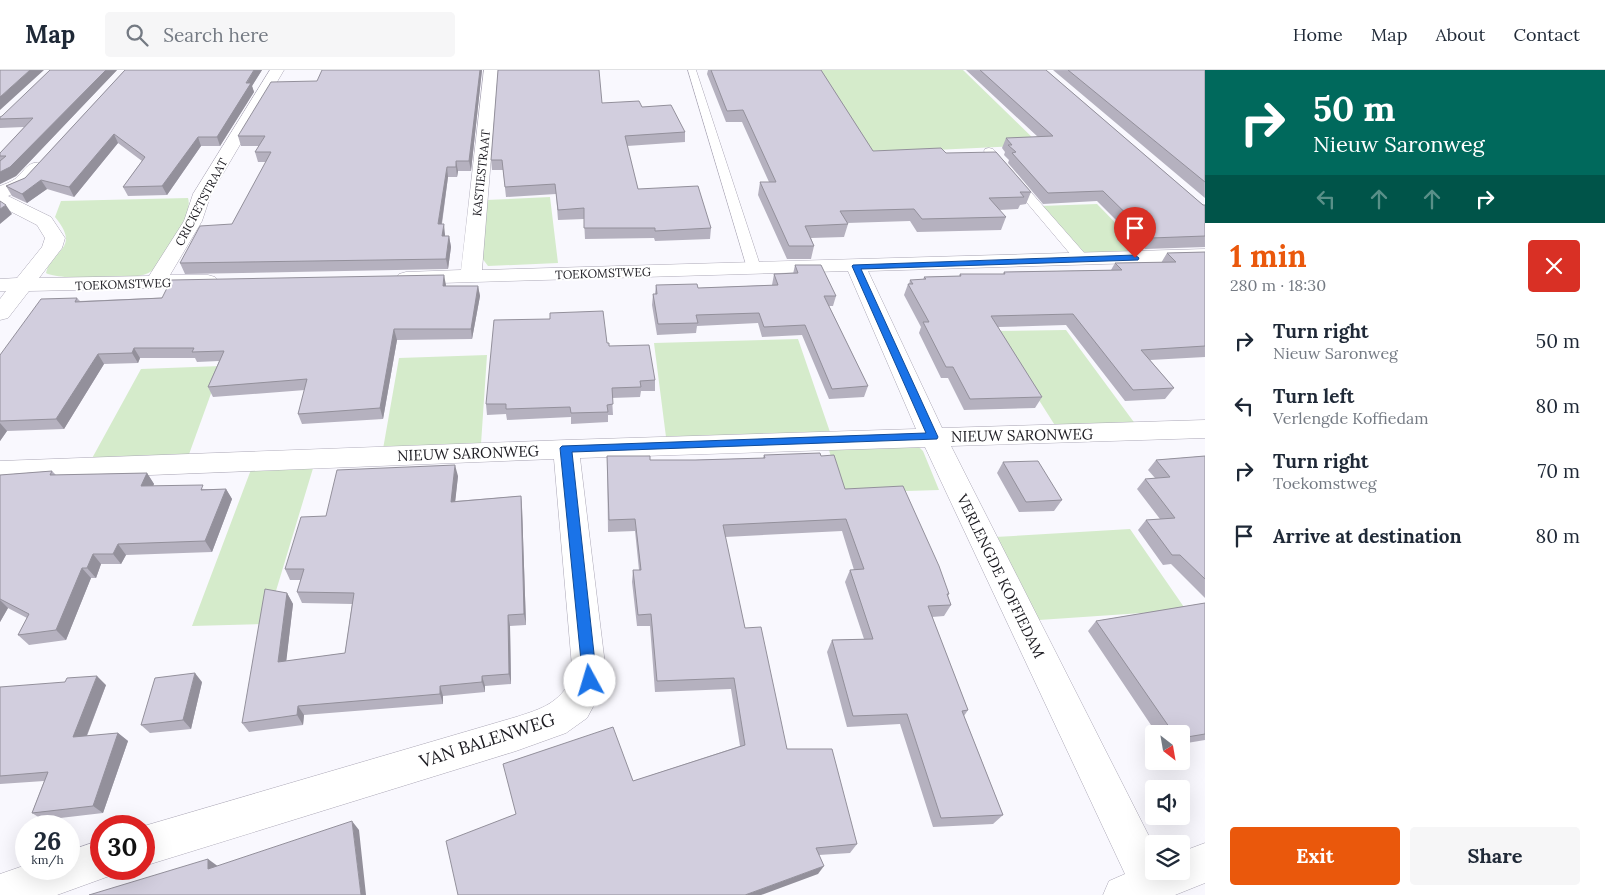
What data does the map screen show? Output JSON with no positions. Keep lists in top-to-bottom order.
{
  "streets": {
    "street": [
      "KASTIESTRAAT",
      "CRICKETSTRAAT",
      "TOEKOMSTWEG",
      "NIEUW SARONWEG",
      "VERLENGDE KOFFIEDAM",
      "VAN BALENWEG"
    ]
  },
  "crossings": [
    ["KASTIESTRAAT", "TOEKOMSTWEG"],
    ["CRICKETSTRAAT", "TOEKOMSTWEG"],
    ["TOEKOMSTWEG", "VERLENGDE KOFFIEDAM"],
    ["NIEUW SARONWEG", "VERLENGDE KOFFIEDAM"],
    ["NIEUW SARONWEG", "VAN BALENWEG"]
  ],
  "north": "bottom right",
  "page": {
    "header": "Map",
    "search": "Search here",
    "nav": [
      "Home",
      "Map",
      "About",
      "Contact"
    ],
    "turn": ["50 m", "Nieuw Saronweg"],
    "heading": ["1 min", "280 m · 18:30"],
    "list": [
      {
        "name": "Turn right",
        "note": "Nieuw Saronweg",
        "value": "50 m"
      },
      {
        "name": "Turn left",
        "note": "Verlengde Koffiedam",
        "value": "80 m"
      },
      {
        "name": "Turn right",
        "note": "Toekomstweg",
        "value": "70 m"
      },
      {
        "name": "Arrive at destination",
        "value": "80 m"
      }
    ],
    "speed": "26 km/h",
    "limit": "30",
    "buttons": ["Exit", "Share"]
  }
}
